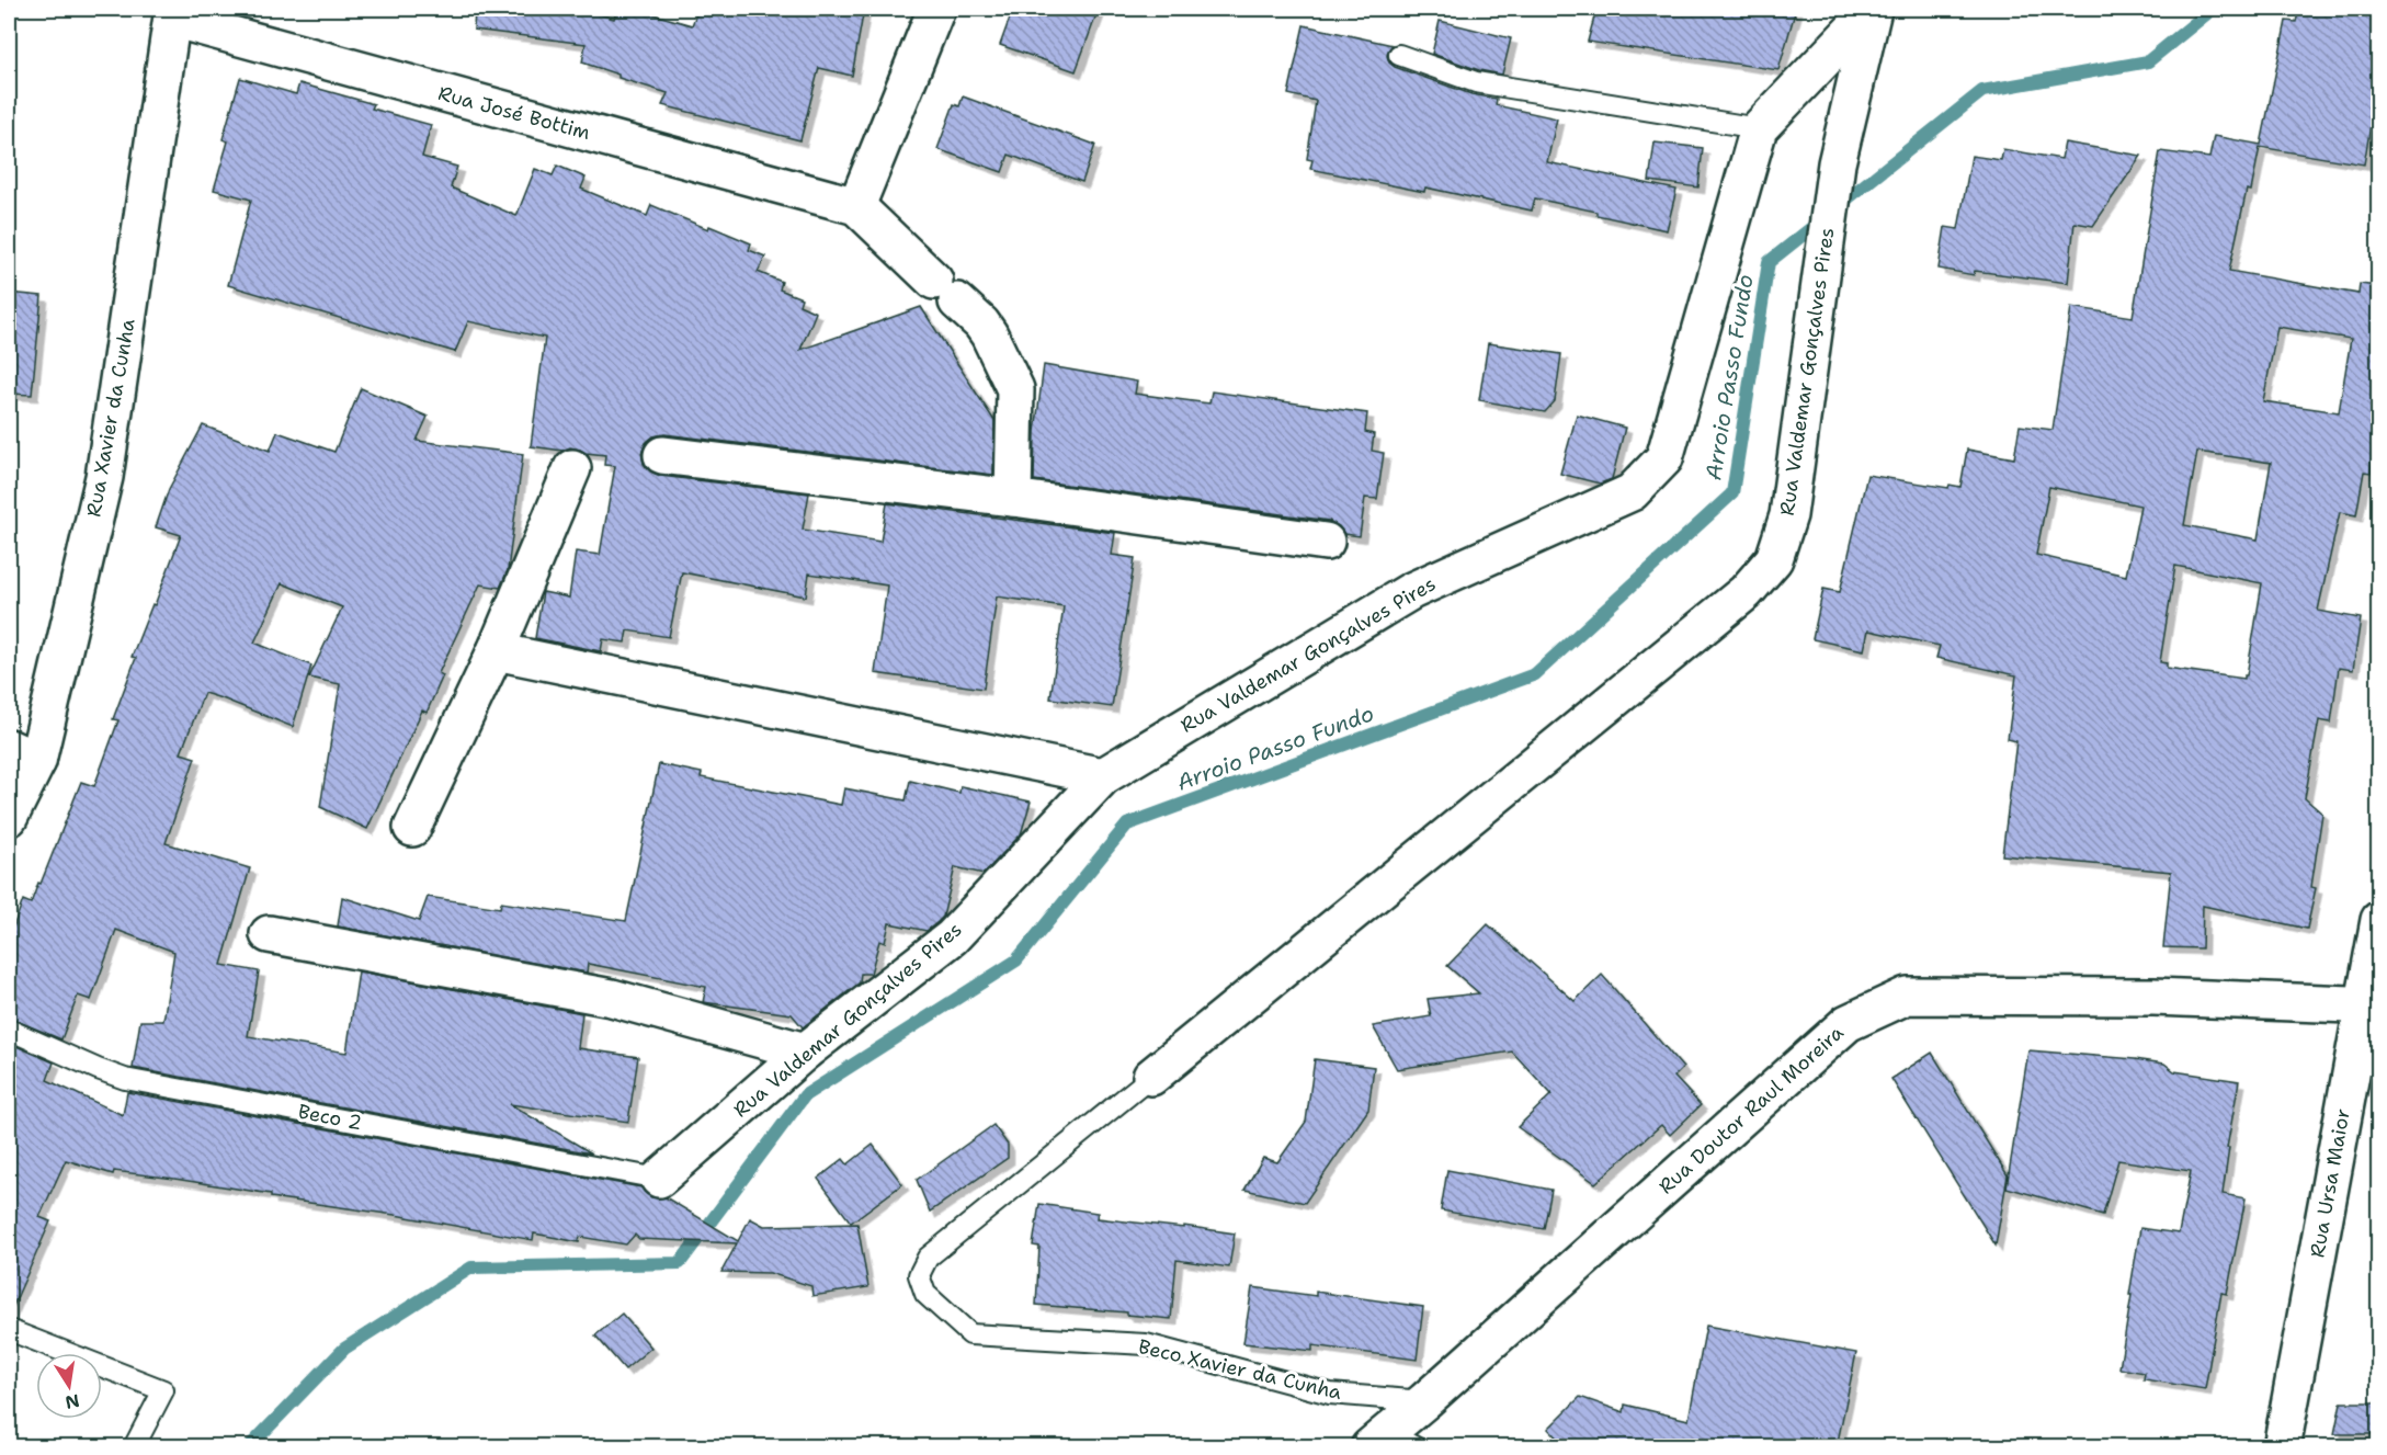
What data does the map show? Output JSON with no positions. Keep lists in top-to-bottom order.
{
  "streets": {
    "street": [
      "Rua José Bottim",
      "Rua Valdemar Gonçalves Pires",
      "Rua Xavier da Cunha",
      "Rua Doutor Raul Moreira",
      "Rua Ursa Maior"
    ],
    "lane": ["Beco 2", "Beco Xavier da Cunha"]
  },
  "crossings": [
    ["Rua José Bottim", "Rua Xavier da Cunha"],
    ["Rua Valdemar Gonçalves Pires", "Beco 2"],
    ["Rua Valdemar Gonçalves Pires", "Beco Xavier da Cunha"],
    ["Rua Doutor Raul Moreira", "Rua Ursa Maior"],
    ["Rua Doutor Raul Moreira", "Beco Xavier da Cunha"]
  ],
  "water": ["Arroio Passo Fundo"],
  "north": "bottom"
}
